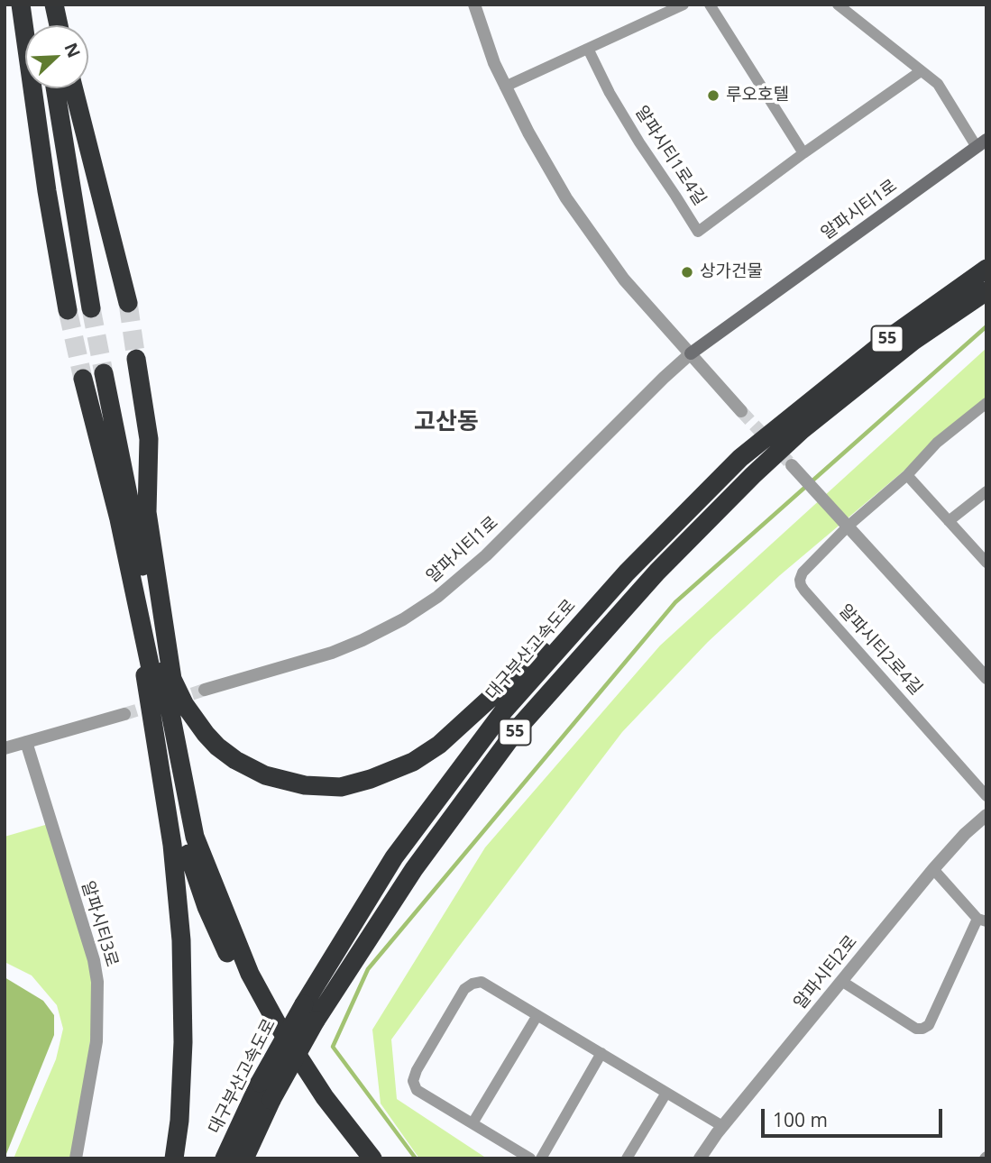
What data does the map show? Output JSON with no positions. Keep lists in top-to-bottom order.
{
  "streets": {
    "highway": ["55", "대구부산고속도로"],
    "main road": ["알파시티1로"],
    "street": [
      "알파시티1로4길",
      "알파시티2로4길",
      "알파시티3로",
      "알파시티2로"
    ]
  },
  "districts": ["고산동"],
  "places": ["루오호텔", "상가건물"],
  "scale_bar": "100 m",
  "north": "top right"
}
